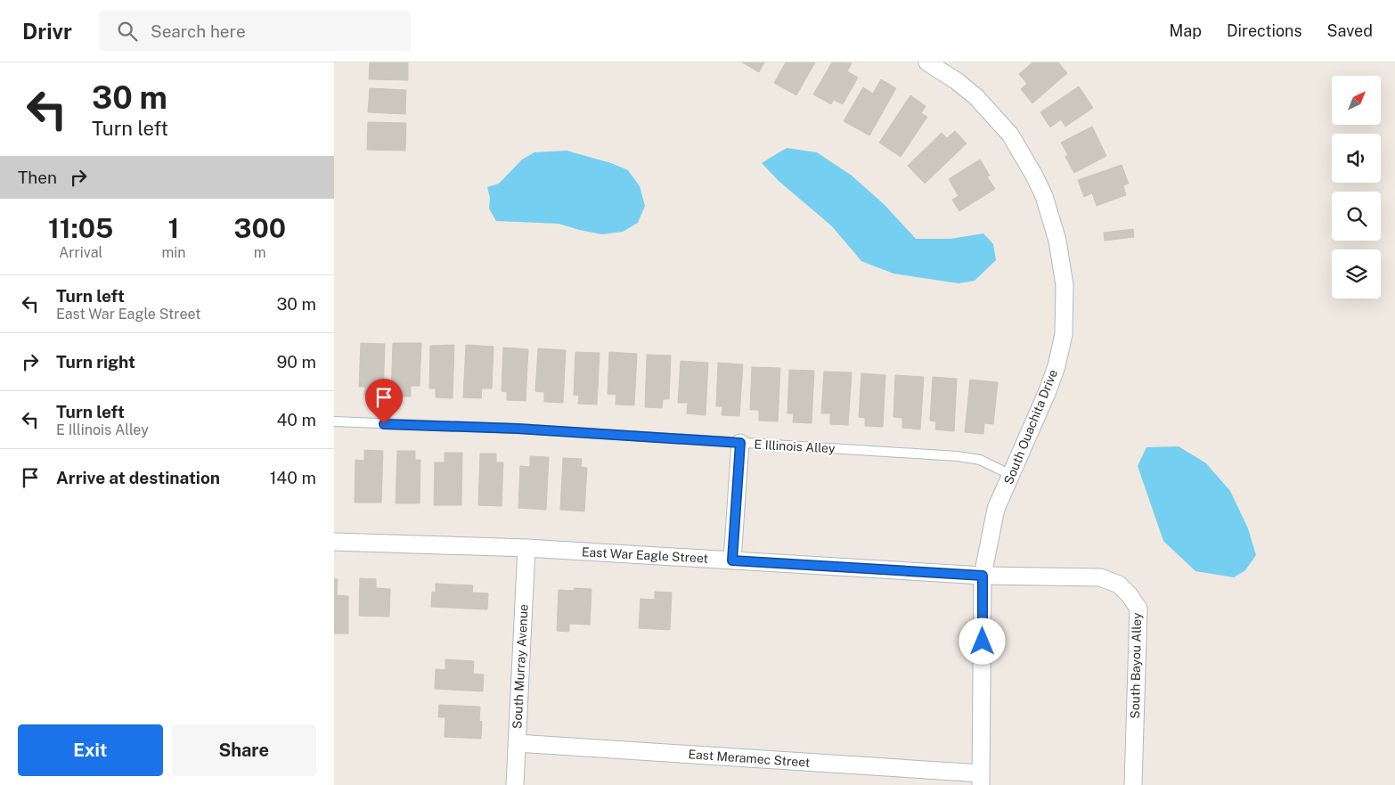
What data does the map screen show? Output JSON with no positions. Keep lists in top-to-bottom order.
{
  "streets": {
    "street": [
      "South Ouachita Drive",
      "East War Eagle Street",
      "South Bayou Alley",
      "South Murray Avenue",
      "East Meramec Street"
    ],
    "lane": ["E Illinois Alley"]
  },
  "crossings": [
    ["South Ouachita Drive", "E Illinois Alley"],
    ["South Ouachita Drive", "East War Eagle Street"],
    ["South Ouachita Drive", "South Bayou Alley"],
    ["South Ouachita Drive", "East Meramec Street"],
    ["East War Eagle Street", "South Bayou Alley"],
    ["East War Eagle Street", "South Murray Avenue"],
    ["South Murray Avenue", "East Meramec Street"]
  ],
  "north": "top right",
  "page": {
    "header": "Drivr",
    "search": "Search here",
    "nav": ["Map", "Directions", "Saved"],
    "turn": ["30 m", "Turn left"],
    "then": "Then",
    "eta": [
      "11:05",
      "Arrival",
      "1",
      "min",
      "300",
      "m"
    ],
    "list": [
      {
        "name": "Turn left",
        "note": "East War Eagle Street",
        "value": "30 m"
      },
      {
        "name": "Turn right",
        "value": "90 m"
      },
      {
        "name": "Turn left",
        "note": "E Illinois Alley",
        "value": "40 m"
      },
      {
        "name": "Arrive at destination",
        "value": "140 m"
      }
    ],
    "buttons": ["Exit", "Share"]
  }
}
